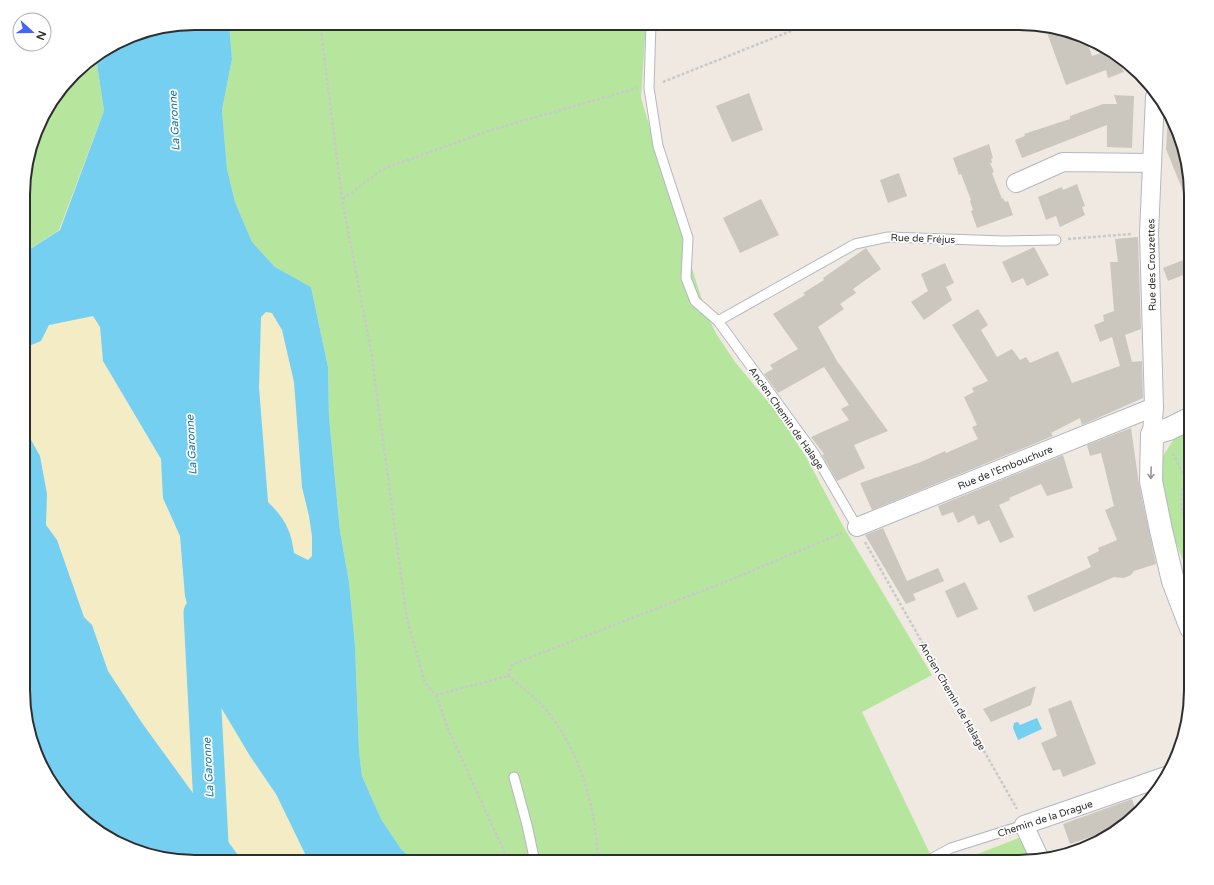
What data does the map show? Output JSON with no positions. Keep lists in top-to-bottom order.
{
  "streets": {
    "street": ["Rue des Crouzettes", "Rue de l'Embouchure", "Chemin de la Drague"],
    "lane": ["Rue de Fréjus", "Ancien Chemin de Halage"]
  },
  "crossings": [
    ["Rue de Fréjus", "Ancien Chemin de Halage"],
    ["Rue des Crouzettes", "Rue de l'Embouchure"],
    ["Ancien Chemin de Halage", "Rue de l'Embouchure"],
    ["Ancien Chemin de Halage", "Chemin de la Drague"]
  ],
  "water": ["La Garonne"],
  "north": "right"
}
